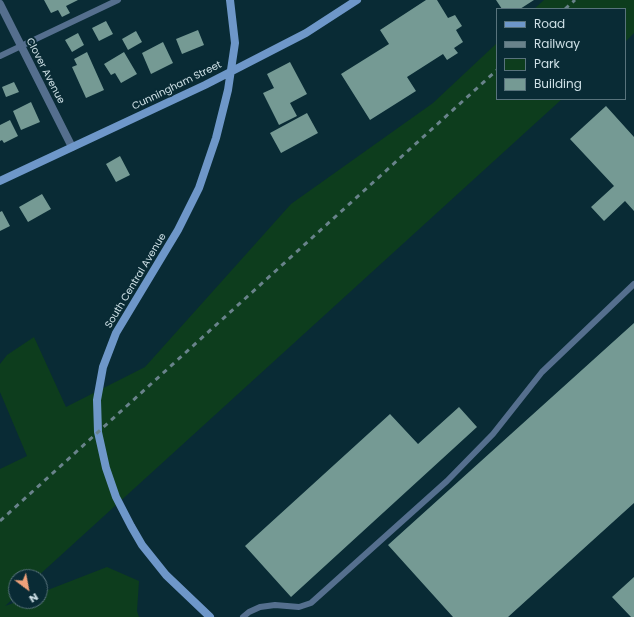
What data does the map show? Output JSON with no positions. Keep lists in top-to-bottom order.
{
  "streets": {
    "main road": ["Cunningham Street", "South Central Avenue"],
    "street": ["Clover Avenue"]
  },
  "crossings": [
    ["Clover Avenue", "Cunningham Street"],
    ["Cunningham Street", "South Central Avenue"]
  ],
  "legend": [
    "Road",
    "Railway",
    "Park",
    "Building"
  ],
  "north": "bottom right"
}
